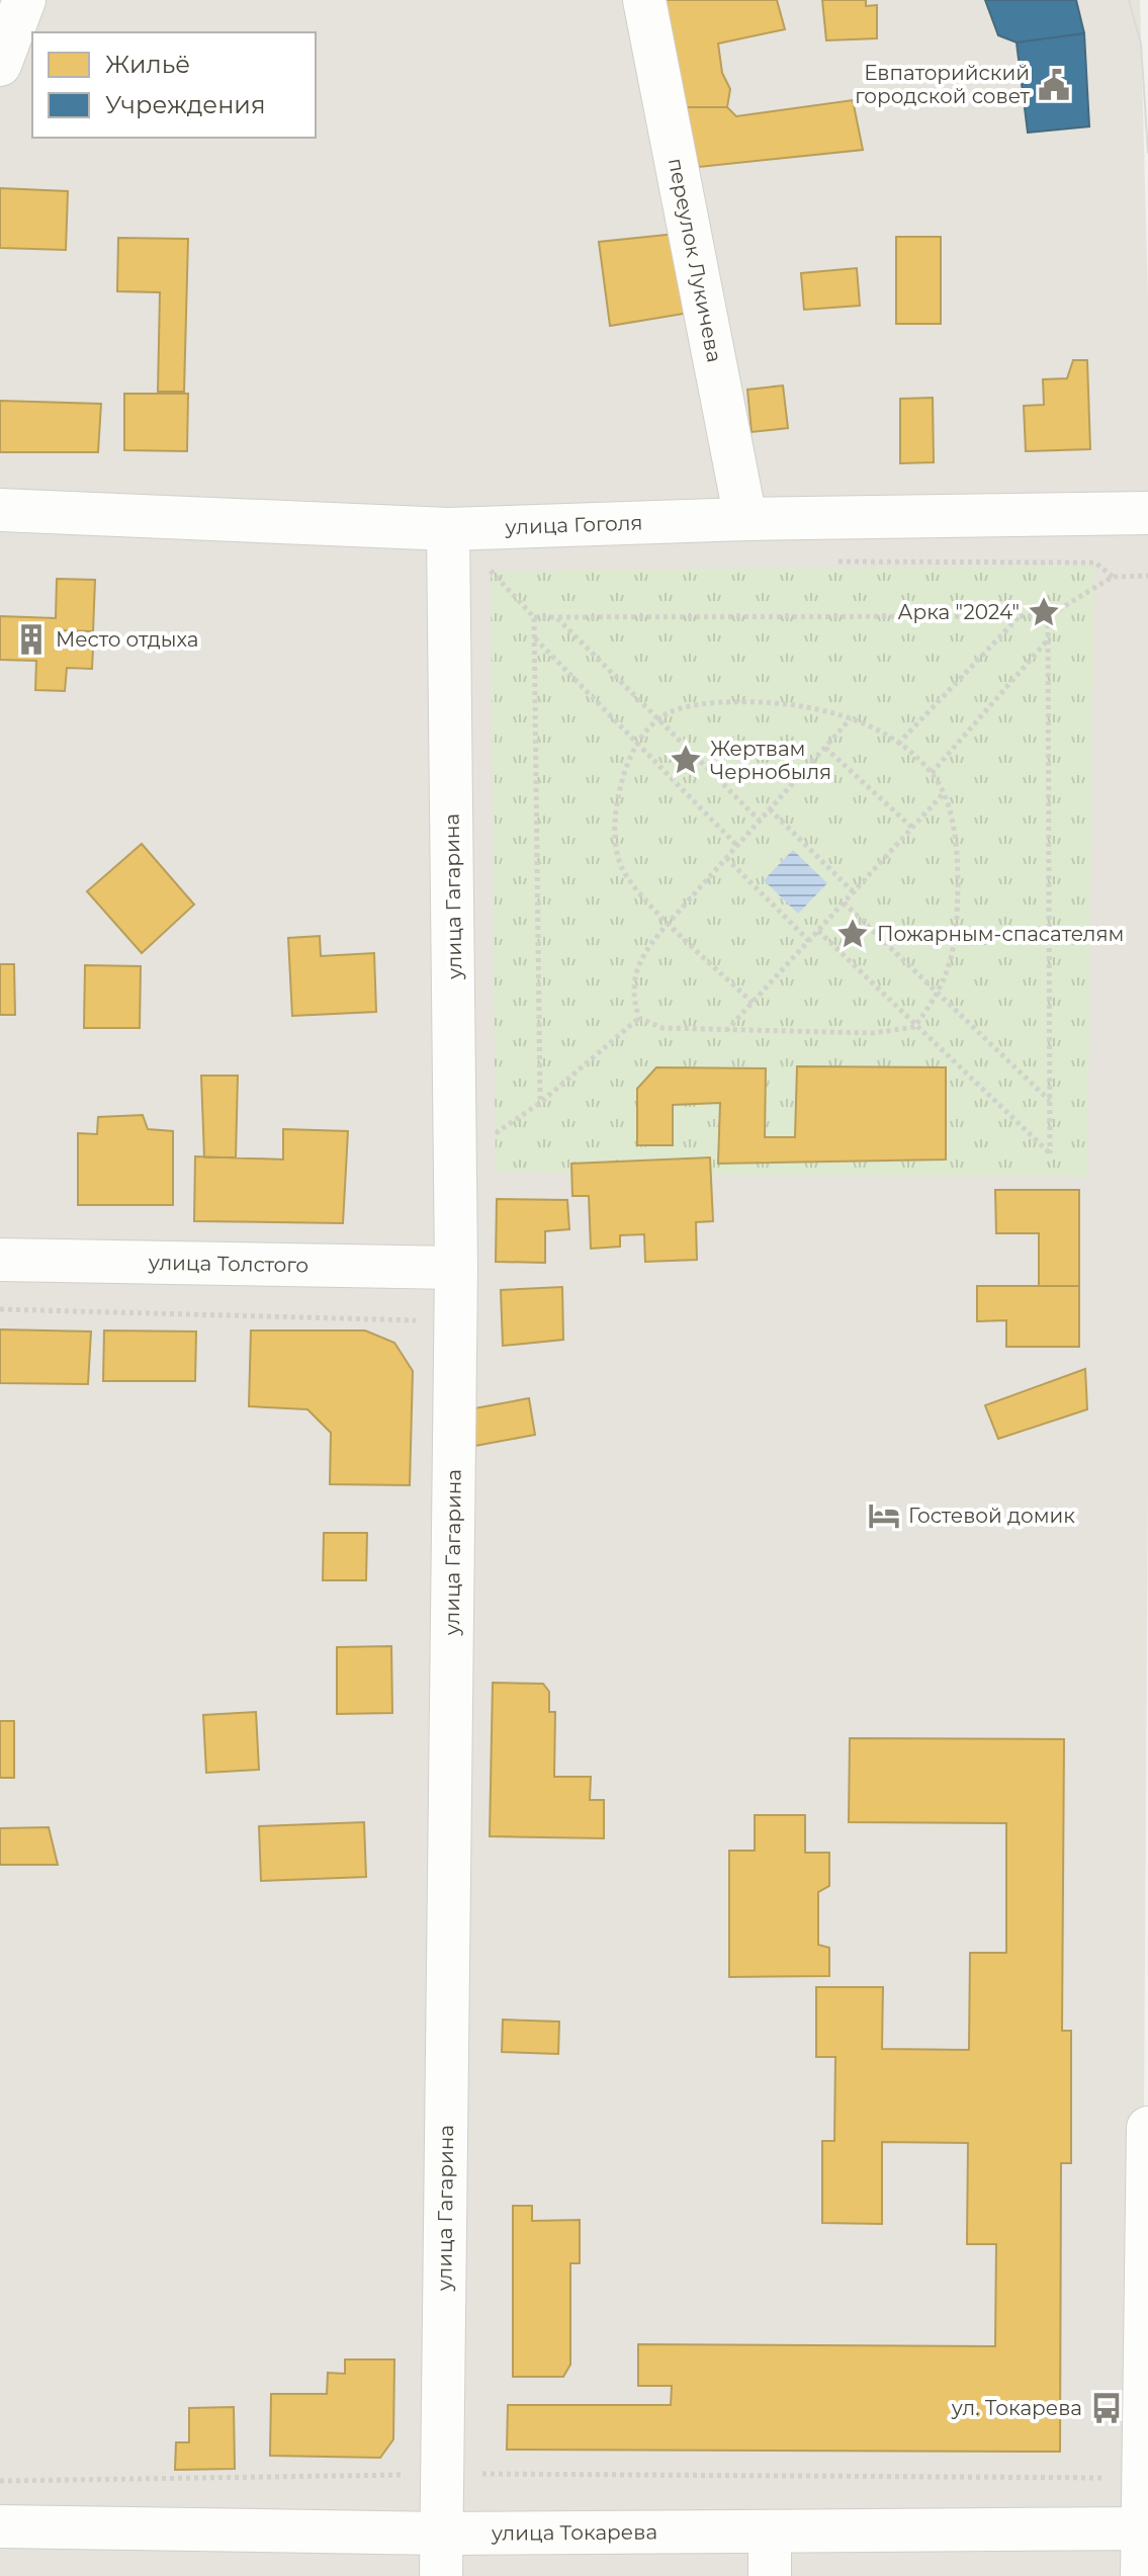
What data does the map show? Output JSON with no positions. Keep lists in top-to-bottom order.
{
  "streets": {
    "street": [
      "переулок Лукичева",
      "улица Гоголя",
      "улица Гагарина",
      "улица Толстого",
      "улица Токарева"
    ]
  },
  "crossings": [
    ["переулок Лукичева", "улица Гоголя"],
    ["улица Гоголя", "улица Гагарина"],
    ["улица Гагарина", "улица Толстого"],
    ["улица Гагарина", "улица Токарева"]
  ],
  "places": {
    "public building": ["Евпаторийский городской совет"],
    "place": ["Арка \"2024\"", "Жертвам Чернобыля", "Пожарным-спасателям"],
    "building": ["Место отдыха"],
    "hotel": ["Гостевой домик"],
    "bus stop": ["ул. Токарева"]
  },
  "legend": ["Жильё", "Учреждения"]
}
